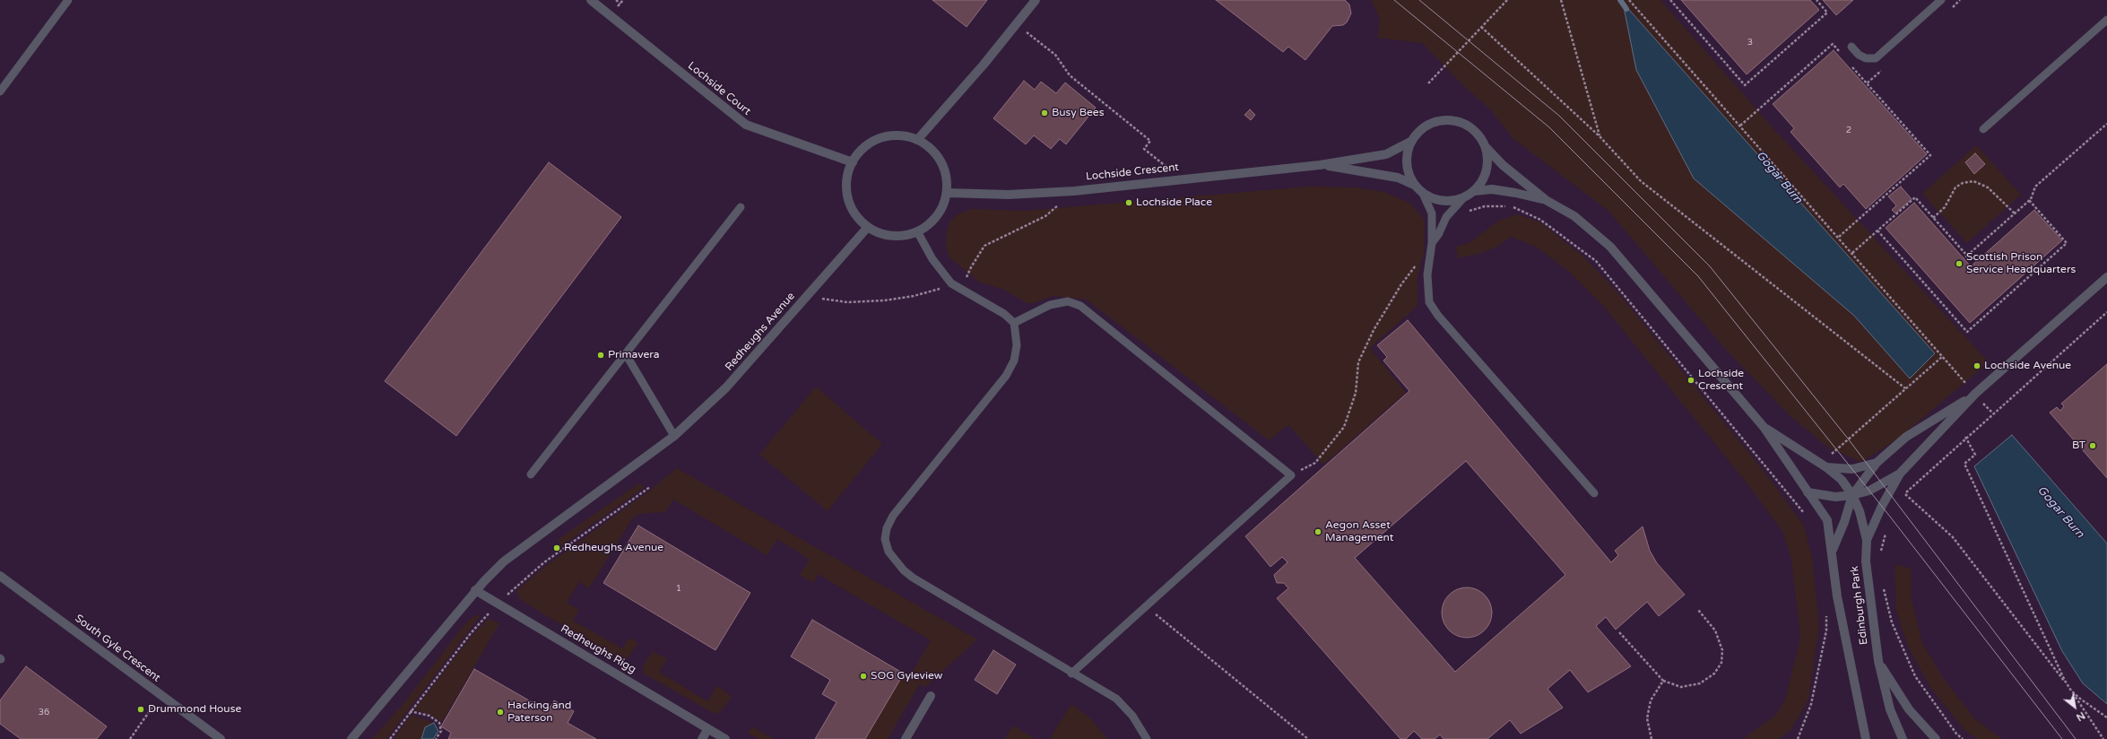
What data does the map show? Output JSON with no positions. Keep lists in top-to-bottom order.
{
  "streets": {
    "street": [
      "Lochside Court",
      "Lochside Crescent",
      "Redheughs Avenue",
      "Edinburgh Park",
      "South Gyle Crescent",
      "Redheughs Rigg"
    ]
  },
  "crossings": [
    ["Lochside Court", "Lochside Crescent"],
    ["Lochside Court", "Redheughs Avenue"],
    ["Lochside Crescent", "Redheughs Avenue"],
    ["Lochside Crescent", "Edinburgh Park"],
    ["Redheughs Avenue", "Redheughs Rigg"]
  ],
  "water": ["Gogar Burn"],
  "places": [
    "Busy Bees",
    "Lochside Place",
    "Scottish Prison Service Headquarters",
    "Primavera",
    "Lochside Avenue",
    "Lochside Crescent",
    "BT",
    "Aegon Asset Management",
    "Redheughs Avenue",
    "SOG Gyleview",
    "Drummond House",
    "Hacking and Paterson"
  ],
  "house_numbers": [
    "3",
    "2",
    "1",
    "36"
  ],
  "north": "bottom right"
}
